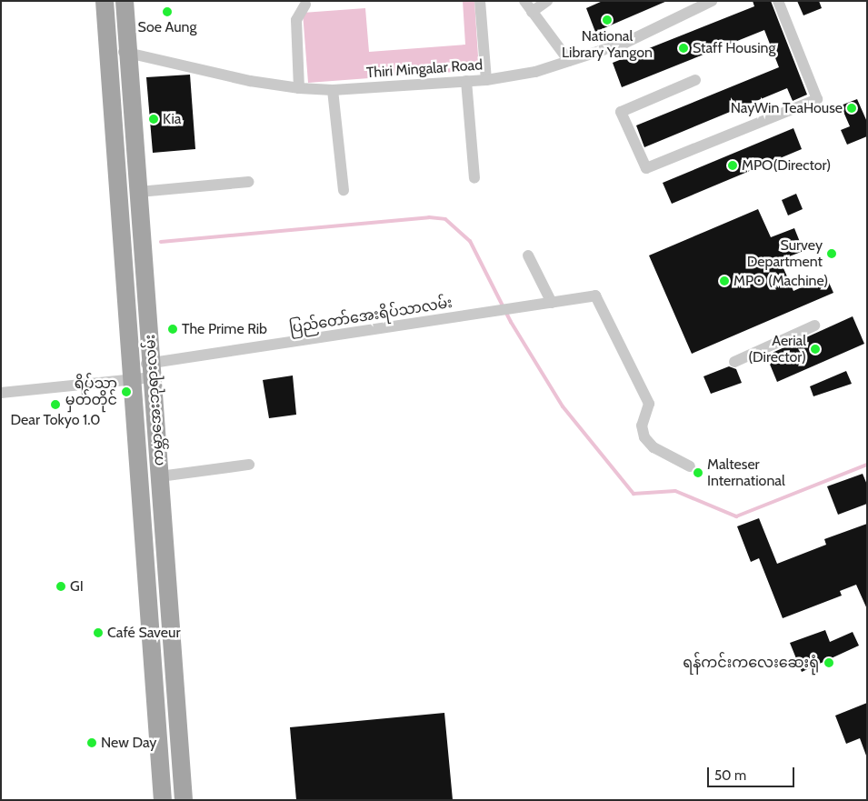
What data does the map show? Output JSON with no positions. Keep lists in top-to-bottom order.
{
  "streets": {
    "main road": ["ကမ္ဘာအေးဘုရားလမ်း"],
    "street": ["Thiri Mingalar Road", "ပြည်တော်အေးရိပ်သာလမ်း"]
  },
  "crossings": [
    ["Thiri Mingalar Road", "ကမ္ဘာအေးဘုရားလမ်း"],
    ["ပြည်တော်အေးရိပ်သာလမ်း", "ကမ္ဘာအေးဘုရားလမ်း"]
  ],
  "places": [
    "Soe Aung",
    "National Library Yangon",
    "Staff Housing",
    "NayWin TeaHouse",
    "Kia",
    "MPO(Director)",
    "Survey Department",
    "MPO (Machine)",
    "The Prime Rib",
    "Aerial (Director)",
    "ရိပ်သာ မှတ်တိုင်",
    "Dear Tokyo 1.0",
    "Malteser International",
    "GI",
    "Café Saveur",
    "ရန်ကင်းကလေးဆေးရုံ",
    "New Day"
  ],
  "scale_bar": "50 m"
}
